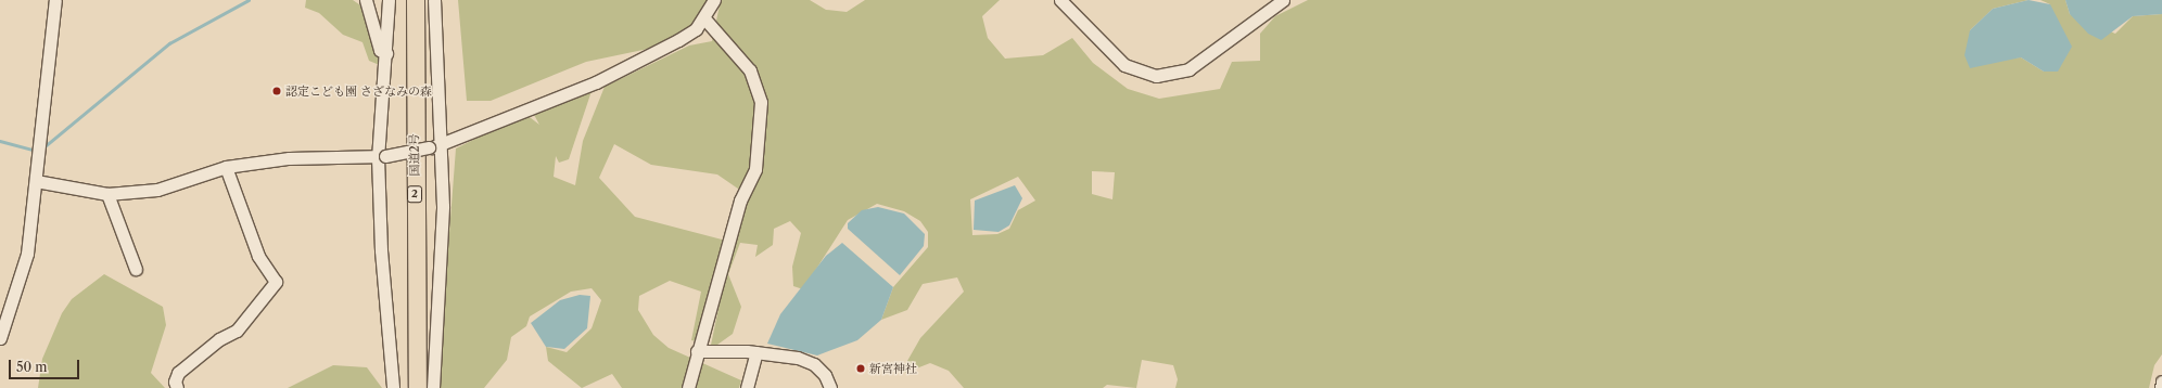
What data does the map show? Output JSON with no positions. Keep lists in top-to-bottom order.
{
  "streets": {
    "highway": ["国道2号", "2"]
  },
  "places": ["認定こども園 さざなみの森", "新宮神社"],
  "scale_bar": "50 m"
}
